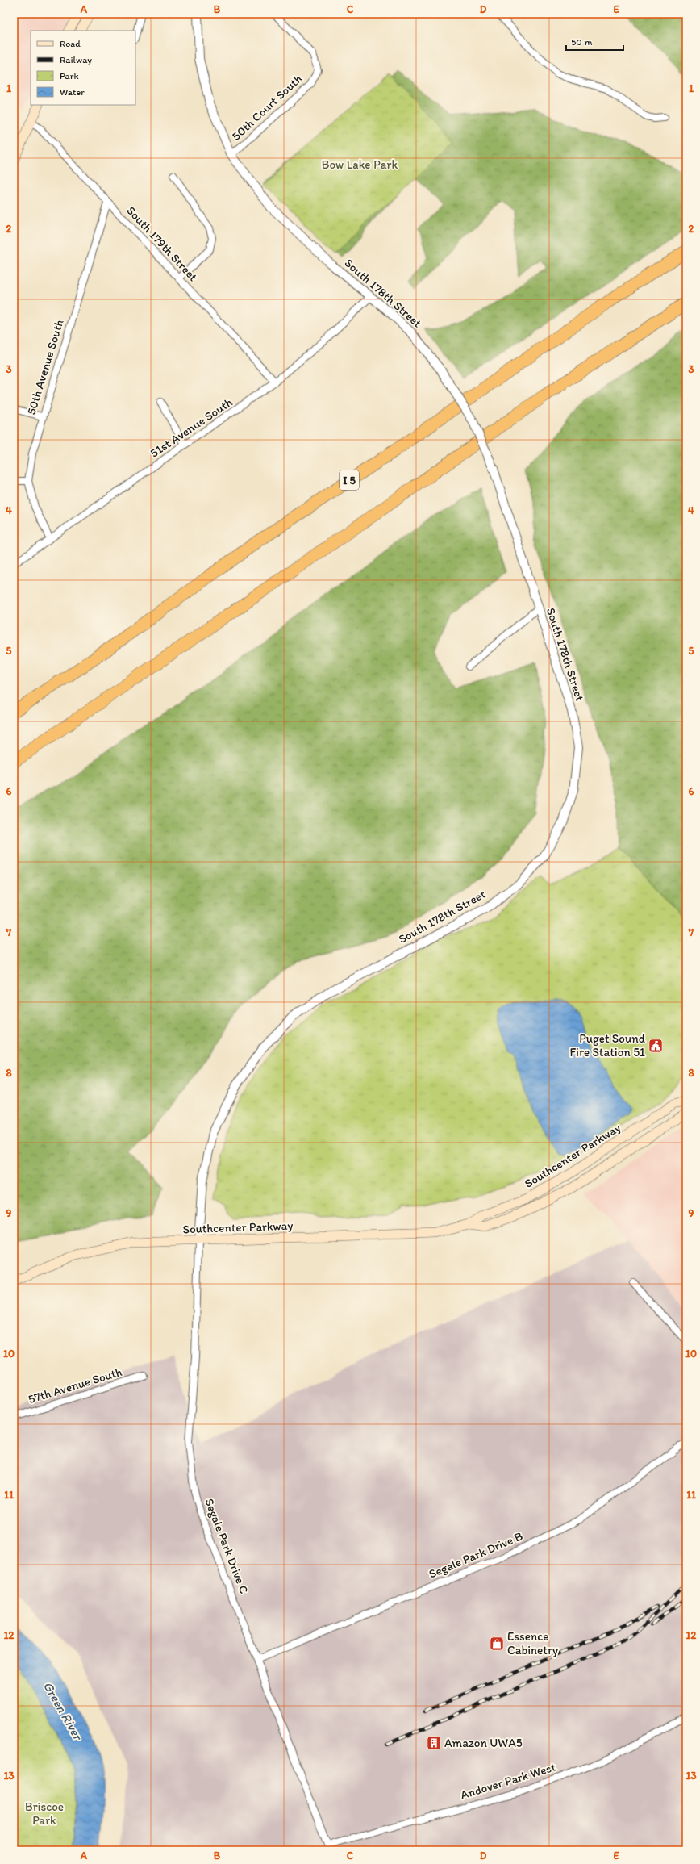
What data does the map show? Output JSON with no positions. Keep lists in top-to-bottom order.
{
  "streets": {
    "highway": ["I 5"],
    "main road": ["Southcenter Parkway"],
    "street": [
      "50th Court South",
      "South 179th Street",
      "South 178th Street",
      "50th Avenue South",
      "51st Avenue South",
      "57th Avenue South",
      "Segale Park Drive C",
      "Segale Park Drive B",
      "Andover Park West"
    ]
  },
  "crossings": [
    ["50th Court South", "South 178th Street"],
    ["South 179th Street", "50th Avenue South"],
    ["South 179th Street", "51st Avenue South"],
    ["South 178th Street", "51st Avenue South"],
    ["South 178th Street", "Southcenter Parkway"],
    ["South 178th Street", "Segale Park Drive C"],
    ["50th Avenue South", "51st Avenue South"],
    ["Southcenter Parkway", "Segale Park Drive C"],
    ["Segale Park Drive C", "Segale Park Drive B"],
    ["Segale Park Drive C", "Andover Park West"]
  ],
  "water": ["Green River"],
  "parks": ["Bow Lake Park", "Briscoe Park"],
  "places": {
    "public building": ["Puget Sound Fire Station 51"],
    "shop": ["Essence Cabinetry"],
    "building": ["Amazon UWA5"]
  },
  "legend": [
    "Road",
    "Railway",
    "Park",
    "Water"
  ],
  "scale_bar": "50 m",
  "grid": {
    "columns": [
      "A",
      "B",
      "C",
      "D",
      "E"
    ],
    "rows": [
      "1",
      "2",
      "3",
      "4",
      "5",
      "6",
      "7",
      "8",
      "9",
      "10",
      "11",
      "12",
      "13"
    ]
  }
}
